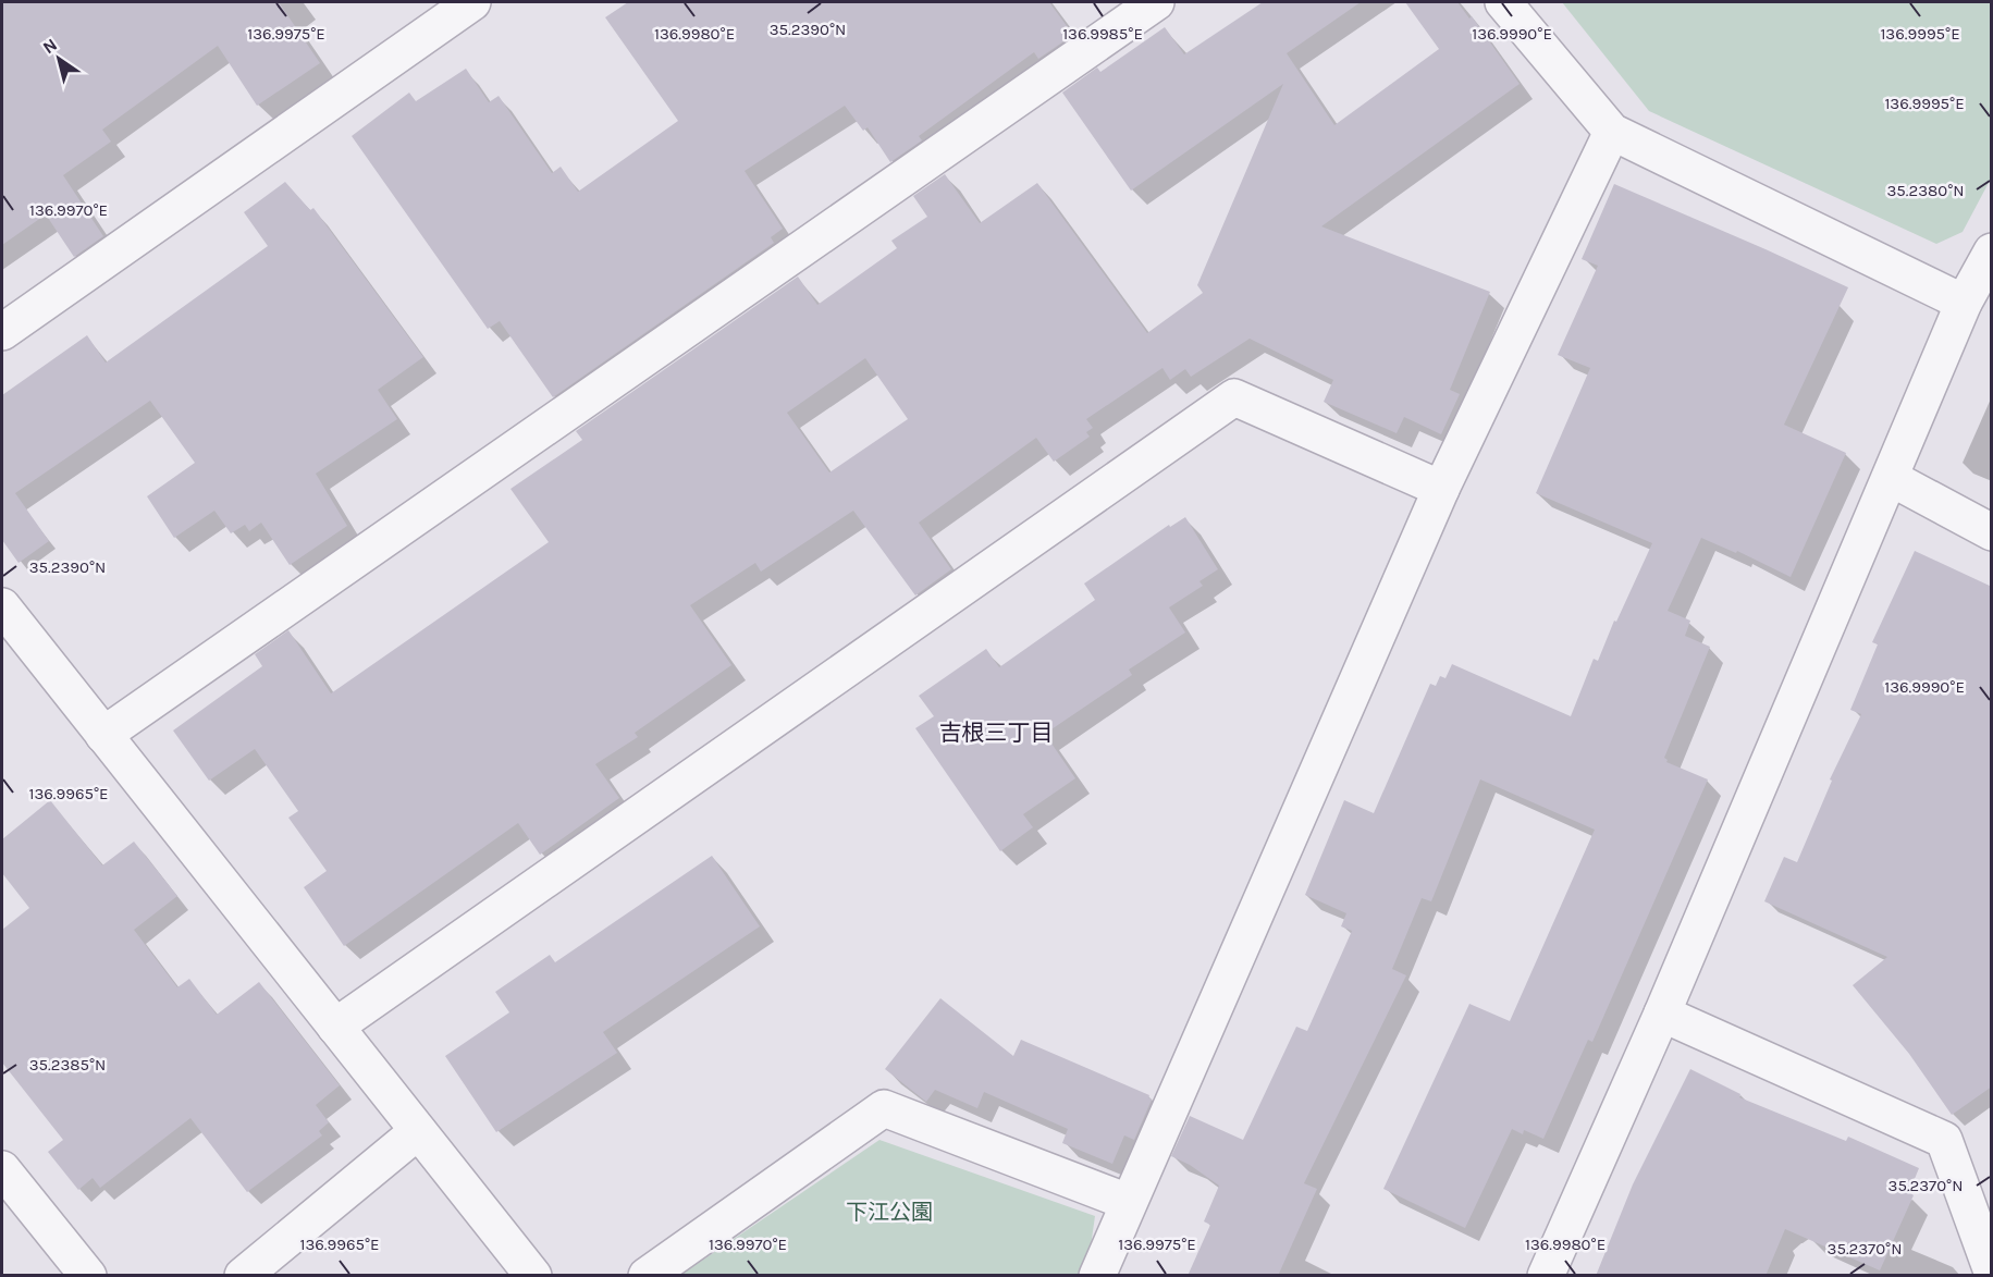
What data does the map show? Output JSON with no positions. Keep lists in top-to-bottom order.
{
  "districts": ["吉根三丁目"],
  "parks": ["下江公園"],
  "north": "top left",
  "coordinates": [
    "35.2390°N",
    "136.9975°E",
    "136.9980°E",
    "136.9985°E",
    "136.9990°E",
    "136.9995°E",
    "35.2380°N",
    "136.9970°E",
    "136.9965°E",
    "35.2385°N",
    "35.2370°N"
  ]
}
